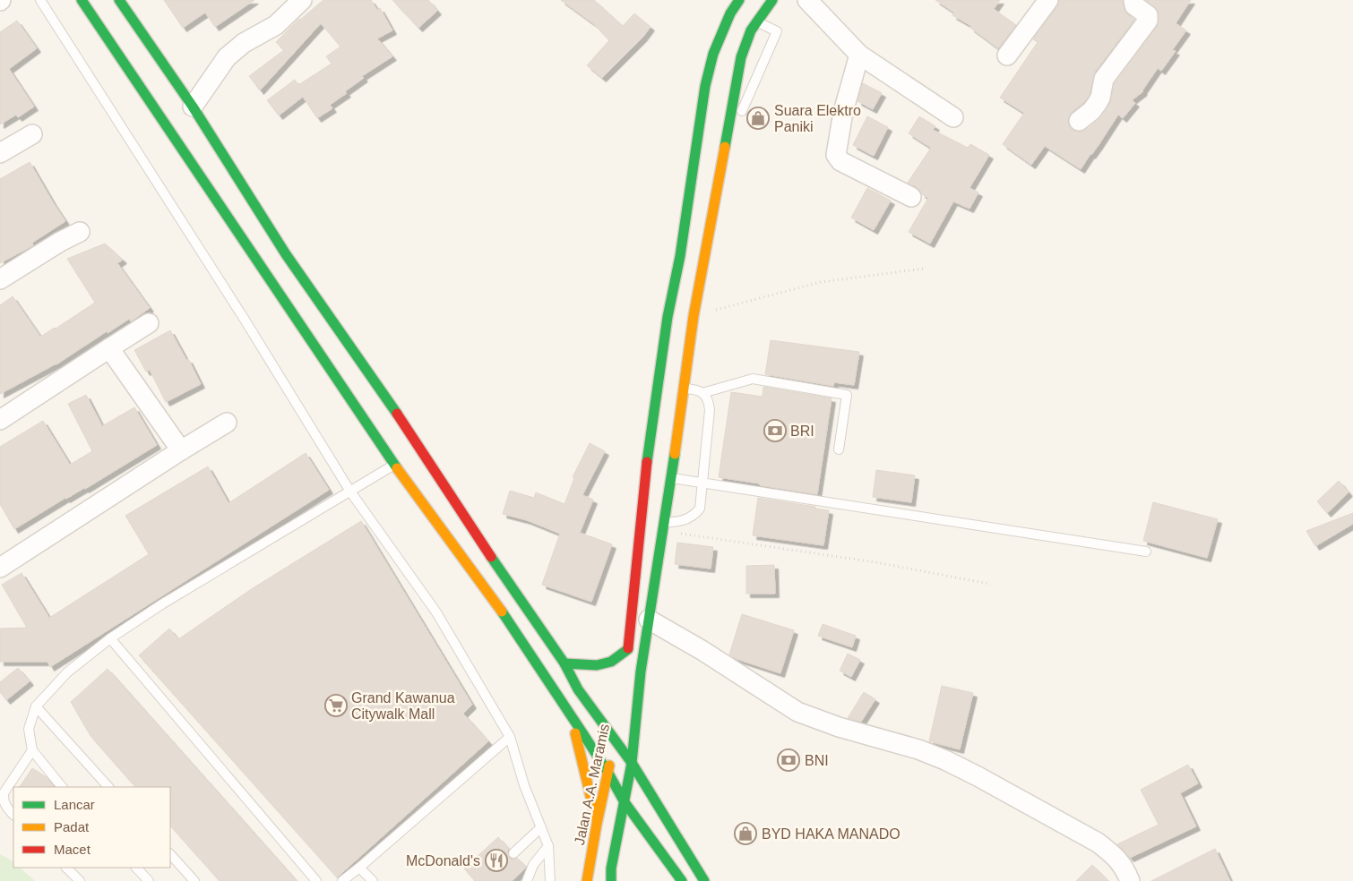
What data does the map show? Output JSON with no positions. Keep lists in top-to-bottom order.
{
  "streets": {
    "highway": ["Jalan A.A. Maramis"]
  },
  "places": {
    "shop": ["Suara Elektro Paniki", "BYD HAKA MANADO"],
    "bank": ["BRI", "BNI"],
    "supermarket": ["Grand Kawanua Citywalk Mall"],
    "restaurant": ["McDonald's"]
  },
  "legend": ["Lancar", "Padat", "Macet"]
}
